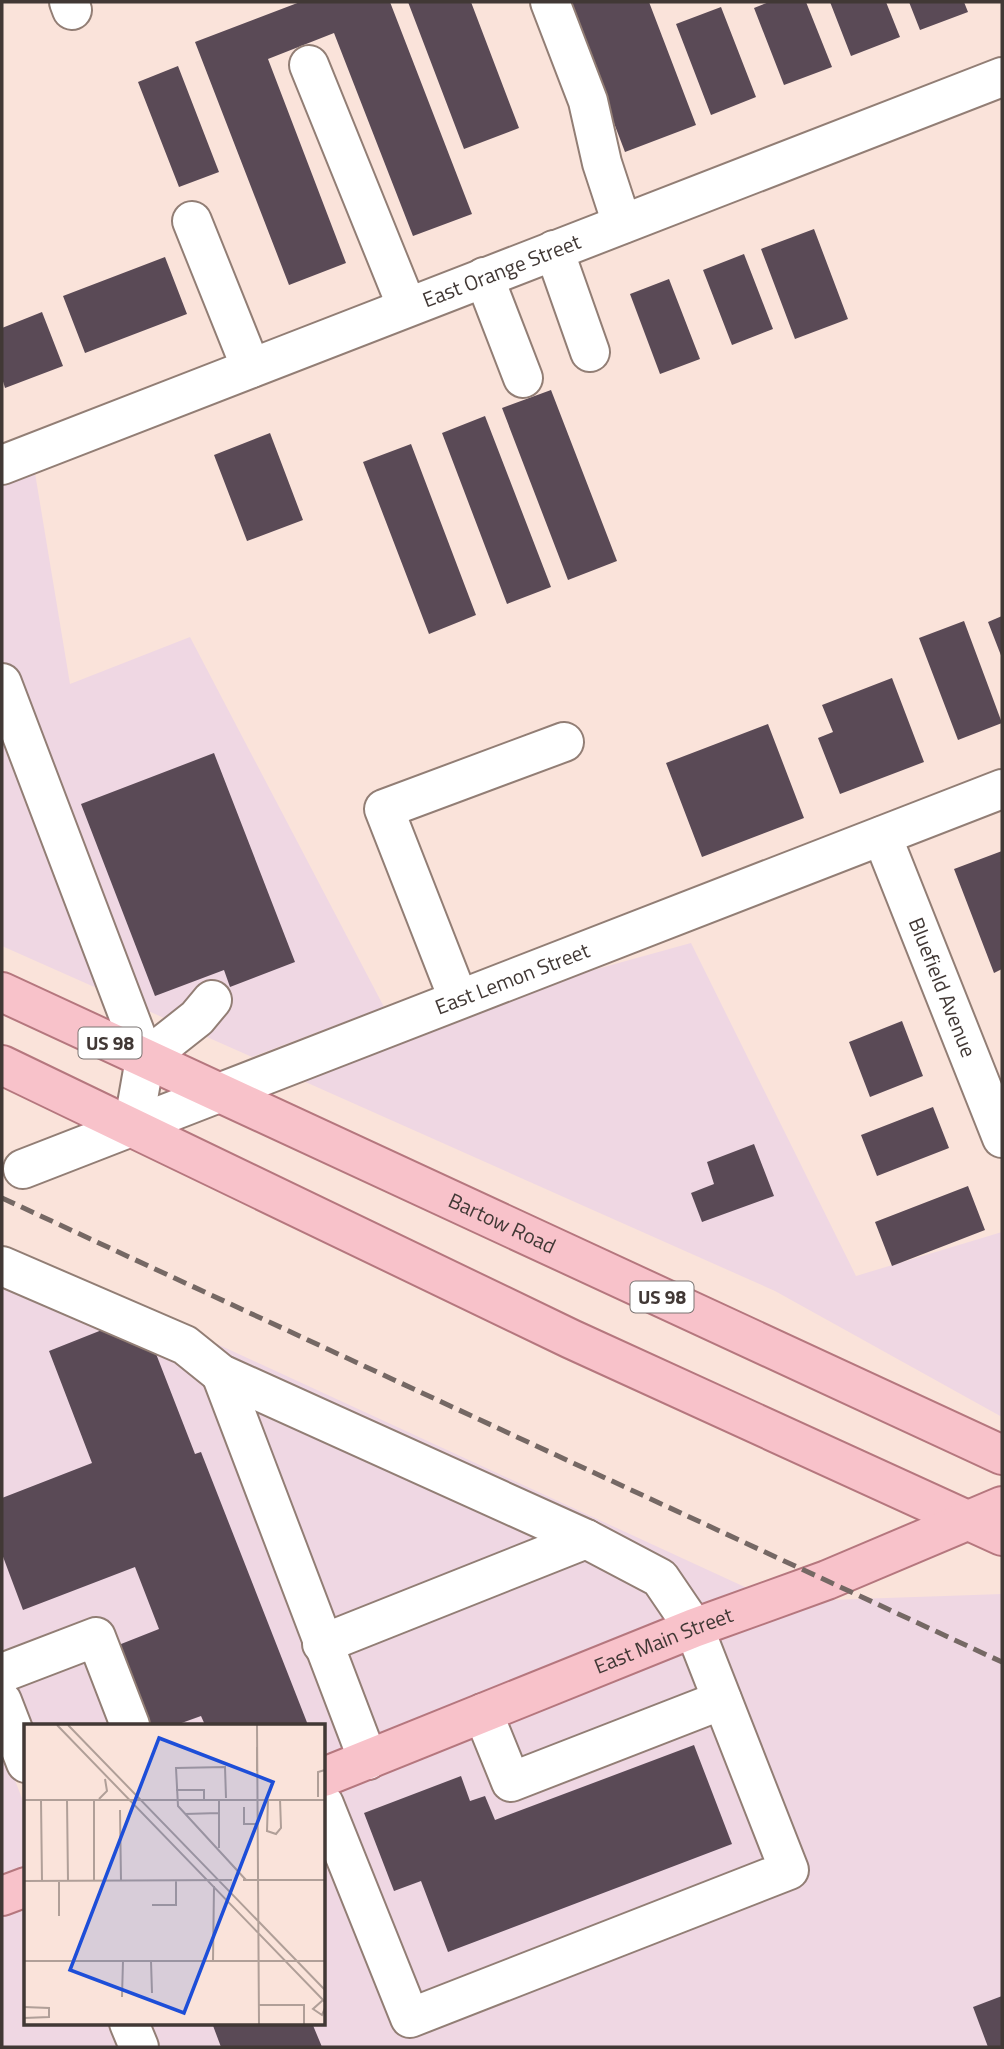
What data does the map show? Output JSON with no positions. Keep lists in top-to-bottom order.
{
  "streets": {
    "main road": ["US 98", "Bartow Road", "East Main Street"],
    "street": ["East Orange Street", "East Lemon Street", "Bluefield Avenue"]
  },
  "crossings": [
    ["East Lemon Street", "Bluefield Avenue"],
    ["East Lemon Street", "Bartow Road"]
  ]
}
